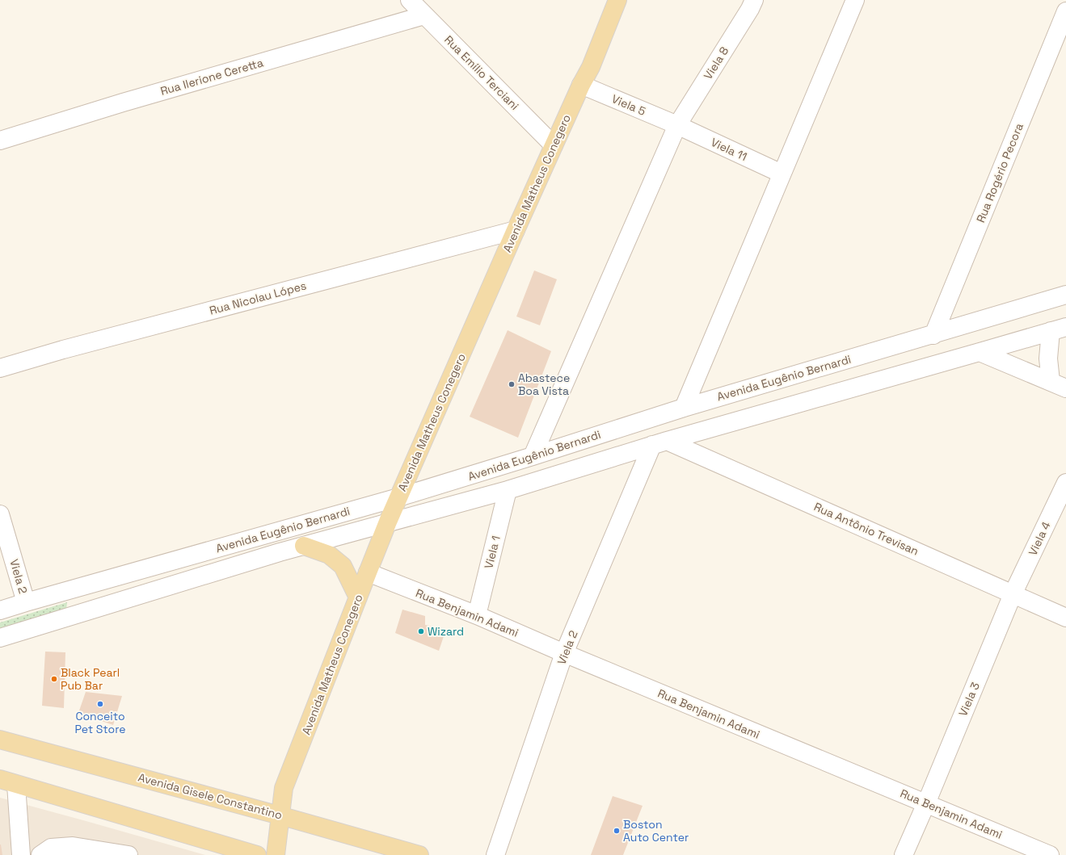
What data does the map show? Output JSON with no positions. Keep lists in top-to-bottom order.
{
  "streets": {
    "main road": ["Avenida Matheus Conegero", "Avenida Gisele Constantino"],
    "street": [
      "Viela 8",
      "Rua Emílio Terciani",
      "Rua Ilerione Ceretta",
      "Viela 5",
      "Viela 11",
      "Rua Rogério Pecora",
      "Rua Nicolau Lópes",
      "Avenida Eugênio Bernardi",
      "Rua Antônio Trevisan",
      "Viela 4",
      "Viela 1",
      "Viela 2",
      "Rua Benjamin Adami",
      "Viela 3"
    ]
  },
  "crossings": [
    ["Viela 8", "Viela 5"],
    ["Viela 8", "Viela 11"],
    ["Viela 8", "Avenida Eugênio Bernardi"],
    ["Rua Emílio Terciani", "Rua Ilerione Ceretta"],
    ["Rua Emílio Terciani", "Avenida Matheus Conegero"],
    ["Viela 5", "Viela 11"],
    ["Viela 5", "Avenida Matheus Conegero"],
    ["Rua Rogério Pecora", "Avenida Eugênio Bernardi"],
    ["Avenida Matheus Conegero", "Rua Nicolau Lópes"],
    ["Avenida Matheus Conegero", "Avenida Eugênio Bernardi"],
    ["Avenida Matheus Conegero", "Rua Benjamin Adami"],
    ["Avenida Matheus Conegero", "Avenida Gisele Constantino"],
    ["Avenida Eugênio Bernardi", "Rua Antônio Trevisan"],
    ["Avenida Eugênio Bernardi", "Viela 1"],
    ["Avenida Eugênio Bernardi", "Viela 2"],
    ["Rua Antônio Trevisan", "Viela 4"],
    ["Rua Antônio Trevisan", "Viela 2"],
    ["Rua Antônio Trevisan", "Viela 3"],
    ["Viela 4", "Viela 3"],
    ["Viela 1", "Rua Benjamin Adami"],
    ["Viela 2", "Rua Benjamin Adami"],
    ["Rua Benjamin Adami", "Viela 3"]
  ],
  "places": [
    "Abastece Boa Vista",
    "Wizard",
    "Black Pearl Pub Bar",
    "Conceito Pet Store",
    "Boston Auto Center"
  ]
}
